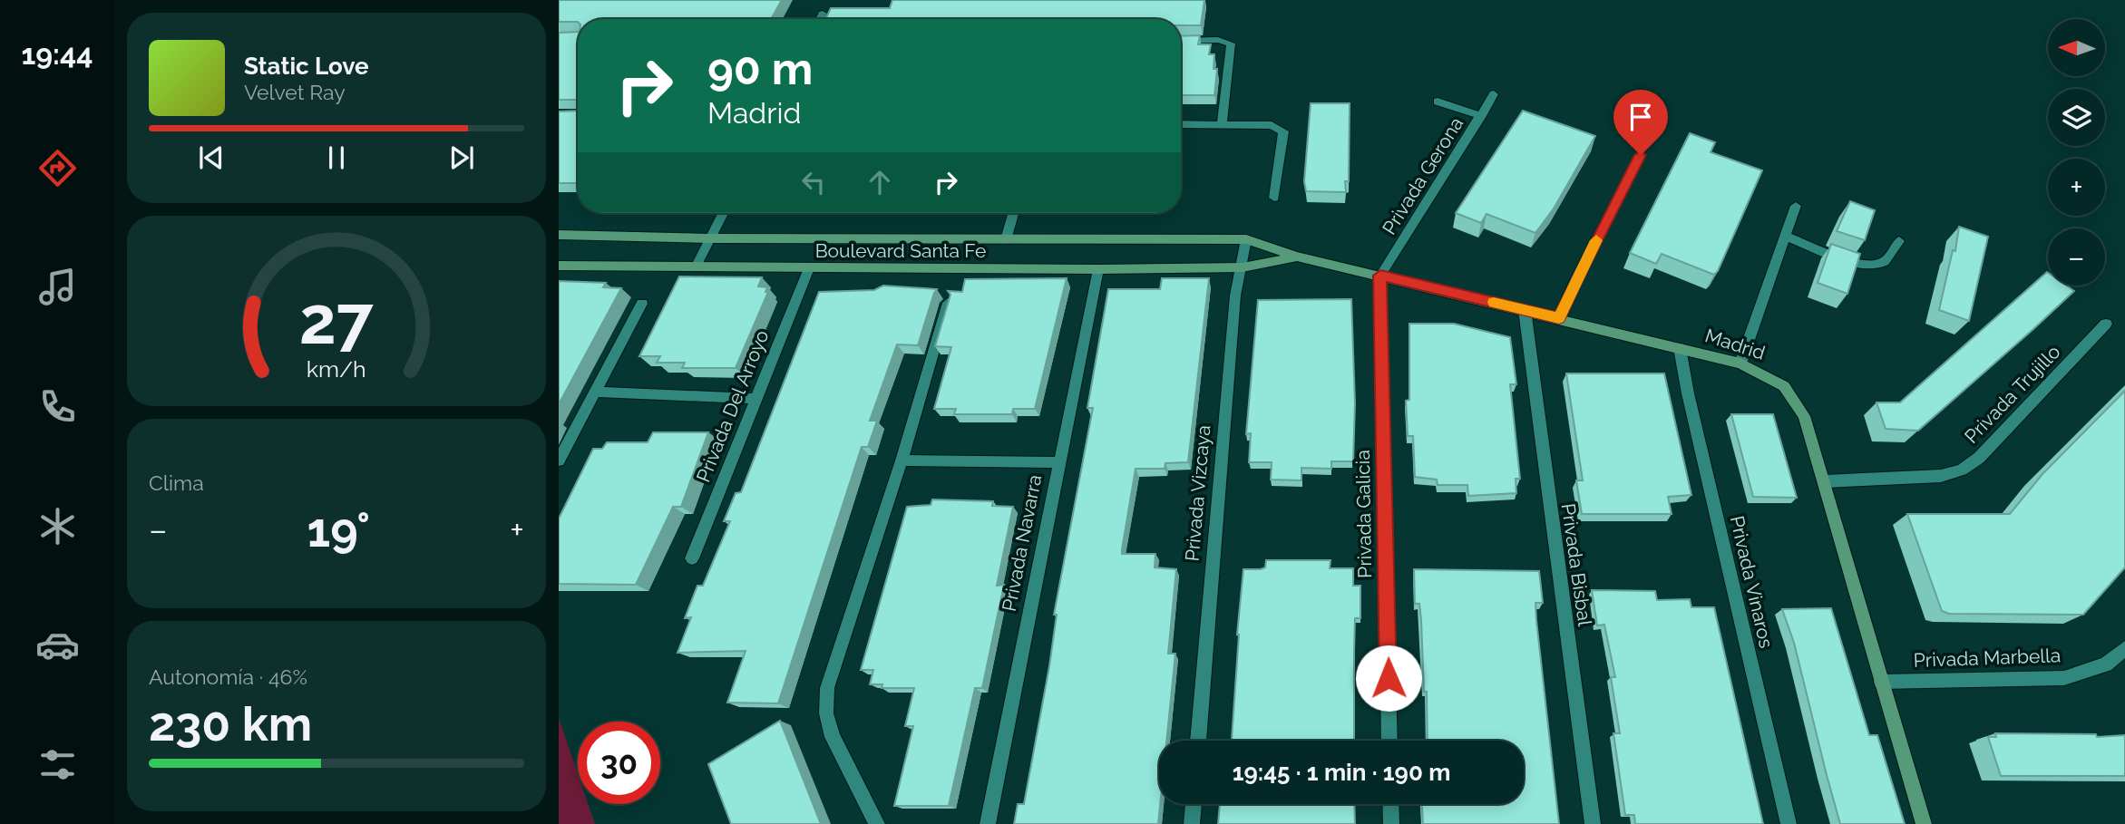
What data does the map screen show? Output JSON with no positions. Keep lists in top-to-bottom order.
{
  "streets": {
    "street": [
      "Privada Gerona",
      "Boulevard Santa Fe",
      "Madrid",
      "Privada Trujillo",
      "Privada Del Arroyo",
      "Privada Vizcaya",
      "Privada Galicia",
      "Privada Navarra",
      "Privada Bisbal",
      "Privada Vinaros",
      "Privada Marbella"
    ]
  },
  "crossings": [
    ["Privada Gerona", "Madrid"],
    ["Privada Gerona", "Privada Galicia"],
    ["Boulevard Santa Fe", "Madrid"],
    ["Boulevard Santa Fe", "Privada Del Arroyo"],
    ["Boulevard Santa Fe", "Privada Vizcaya"],
    ["Boulevard Santa Fe", "Privada Navarra"],
    ["Madrid", "Privada Trujillo"],
    ["Madrid", "Privada Vizcaya"],
    ["Madrid", "Privada Galicia"],
    ["Madrid", "Privada Bisbal"],
    ["Madrid", "Privada Vinaros"],
    ["Madrid", "Privada Marbella"]
  ],
  "north": "left",
  "page": {
    "tabs": "19:44",
    "map_buttons": ["+", "−"],
    "turn": ["90 m", "Madrid"],
    "song": ["Static Love", "Velvet Ray"],
    "tile": [
      "Clima",
      ["Autonomía · 46%", "230 km"]
    ],
    "heat": ["−", "19°", "+"],
    "limit": "30",
    "trip": "19:45 · 1 min · 190 m",
    "gauge": ["27", "km/h"]
  }
}
